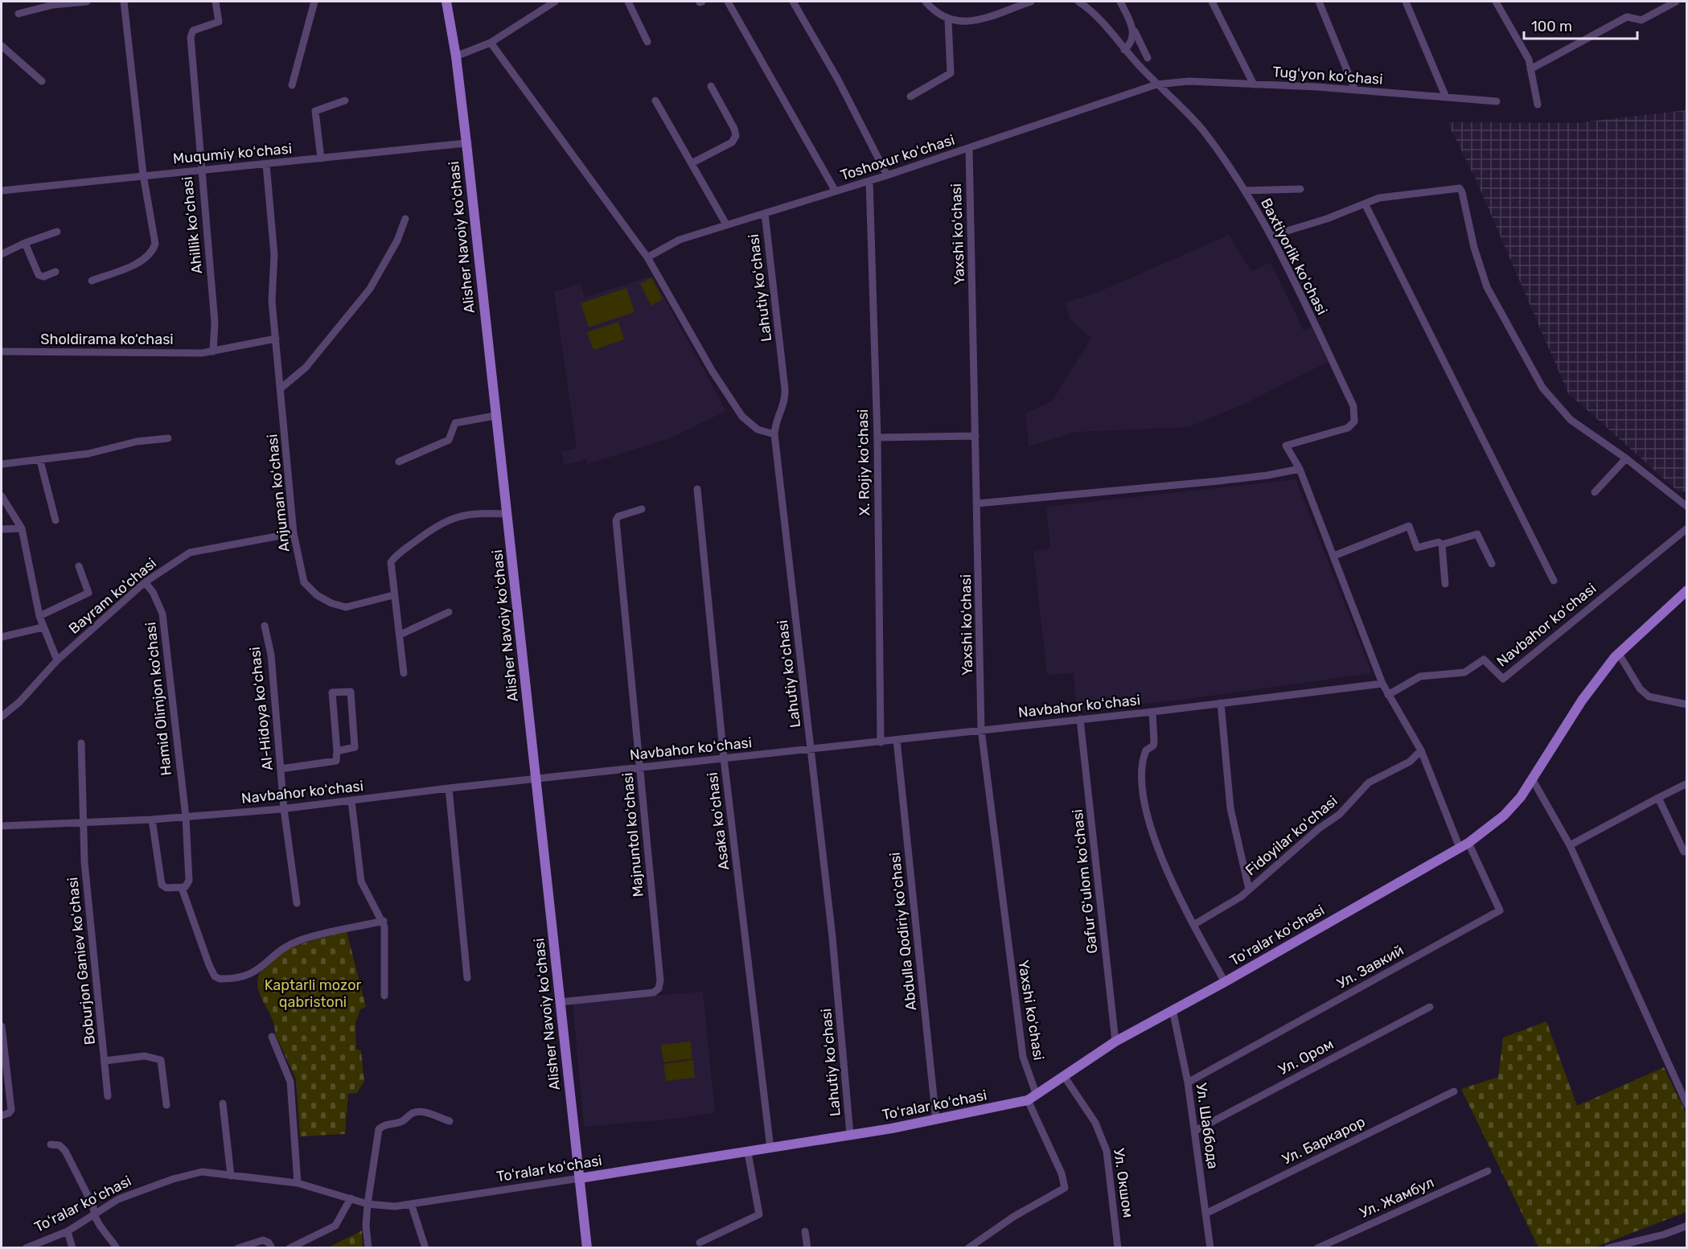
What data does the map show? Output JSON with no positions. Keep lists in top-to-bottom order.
{
  "streets": {
    "main road": ["Alisher Navoiy koʻchasi", "Toʻralar koʻchasi"],
    "street": [
      "Tugʻyon koʻchasi",
      "Muqumiy koʻchasi",
      "Toshoxur koʻchasi",
      "Ahillik koʻchasi",
      "Yaxshi koʻchasi",
      "Baxtiyorlik koʻchasi",
      "Lahutiy koʻchasi",
      "Sholdirama ko‘chasi",
      "X. Rojiy koʻchasi",
      "Anjuman koʻchasi",
      "Bayram ko'chasi",
      "Navbahor koʻchasi",
      "Hamid Olimjon ko'chasi",
      "Al-Hidoya koʻchasi",
      "Asaka koʻchasi",
      "Majnuntol koʻchasi",
      "Fidoyilar koʻchasi",
      "Gafur Gʻulom koʻchasi",
      "Abdulla Qodiriy koʻchasi",
      "Boburjon Ganiev koʻchasi",
      "Ул. Завкий",
      "Ул. Ором",
      "Ул. Шаббода",
      "Ул. Баркарор",
      "Ул. Окшом",
      "Ул. Жамбул"
    ]
  },
  "crossings": [
    ["Tugʻyon koʻchasi", "Toshoxur koʻchasi"],
    ["Tugʻyon koʻchasi", "Baxtiyorlik koʻchasi"],
    ["Muqumiy koʻchasi", "Ahillik koʻchasi"],
    ["Muqumiy koʻchasi", "Alisher Navoiy koʻchasi"],
    ["Muqumiy koʻchasi", "Anjuman koʻchasi"],
    ["Toshoxur koʻchasi", "Yaxshi koʻchasi"],
    ["Toshoxur koʻchasi", "Baxtiyorlik koʻchasi"],
    ["Toshoxur koʻchasi", "Lahutiy koʻchasi"],
    ["Toshoxur koʻchasi", "X. Rojiy koʻchasi"],
    ["Ahillik koʻchasi", "Sholdirama ko‘chasi"],
    ["Yaxshi koʻchasi", "Navbahor koʻchasi"],
    ["Yaxshi koʻchasi", "Toʻralar koʻchasi"],
    ["Alisher Navoiy koʻchasi", "Navbahor koʻchasi"],
    ["Alisher Navoiy koʻchasi", "Majnuntol koʻchasi"],
    ["Alisher Navoiy koʻchasi", "Toʻralar koʻchasi"],
    ["Baxtiyorlik koʻchasi", "Navbahor koʻchasi"],
    ["Lahutiy koʻchasi", "Navbahor koʻchasi"],
    ["Lahutiy koʻchasi", "Toʻralar koʻchasi"],
    ["Sholdirama ko‘chasi", "Anjuman koʻchasi"],
    ["X. Rojiy koʻchasi", "Navbahor koʻchasi"],
    ["Anjuman koʻchasi", "Bayram ko'chasi"],
    ["Bayram ko'chasi", "Hamid Olimjon ko'chasi"],
    ["Navbahor koʻchasi", "Hamid Olimjon ko'chasi"],
    ["Navbahor koʻchasi", "Al-Hidoya koʻchasi"],
    ["Navbahor koʻchasi", "Asaka koʻchasi"],
    ["Navbahor koʻchasi", "Majnuntol koʻchasi"],
    ["Navbahor koʻchasi", "Fidoyilar koʻchasi"],
    ["Navbahor koʻchasi", "Gafur Gʻulom koʻchasi"],
    ["Navbahor koʻchasi", "Abdulla Qodiriy koʻchasi"],
    ["Navbahor koʻchasi", "Boburjon Ganiev koʻchasi"],
    ["Asaka koʻchasi", "Toʻralar koʻchasi"],
    ["Gafur Gʻulom koʻchasi", "Toʻralar koʻchasi"],
    ["Abdulla Qodiriy koʻchasi", "Toʻralar koʻchasi"],
    ["Toʻralar koʻchasi", "Ул. Завкий"],
    ["Toʻralar koʻchasi", "Ул. Шаббода"],
    ["Toʻralar koʻchasi", "Ул. Окшом"],
    ["Ул. Завкий", "Ул. Шаббода"],
    ["Ул. Ором", "Ул. Шаббода"],
    ["Ул. Шаббода", "Ул. Баркарор"]
  ],
  "parks": ["Kaptarli mozor qabristoni"],
  "scale_bar": "100 m"
}
